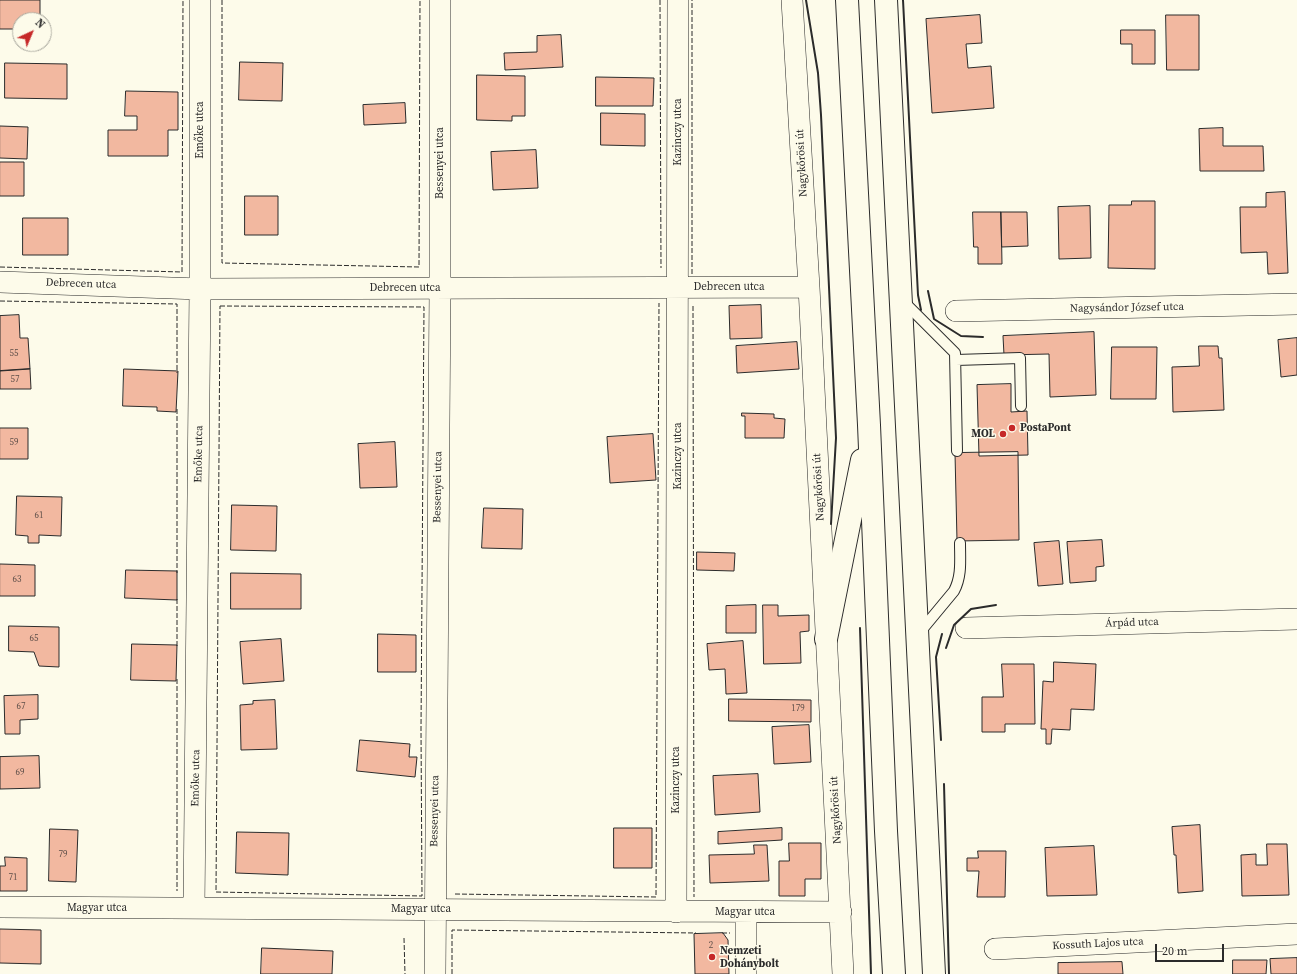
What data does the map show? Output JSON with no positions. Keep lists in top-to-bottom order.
{
  "streets": {
    "street": [
      "Emőke utca",
      "Kazinczy utca",
      "Bessenyei utca",
      "Nagykőrösi út",
      "Debrecen utca",
      "Nagysándor József utca",
      "Árpád utca",
      "Magyar utca",
      "Kossuth Lajos utca"
    ]
  },
  "crossings": [
    ["Emőke utca", "Debrecen utca"],
    ["Emőke utca", "Magyar utca"],
    ["Kazinczy utca", "Debrecen utca"],
    ["Kazinczy utca", "Magyar utca"],
    ["Bessenyei utca", "Debrecen utca"],
    ["Bessenyei utca", "Magyar utca"],
    ["Nagykőrösi út", "Debrecen utca"],
    ["Nagykőrösi út", "Magyar utca"]
  ],
  "places": ["PostaPont", "MOL", "Nemzeti Dohánybolt"],
  "house_numbers": [
    "55",
    "57",
    "59",
    "61",
    "63",
    "65",
    "67",
    "179",
    "69",
    "79",
    "71",
    "2"
  ],
  "scale_bar": "20 m",
  "north": "top right"
}
